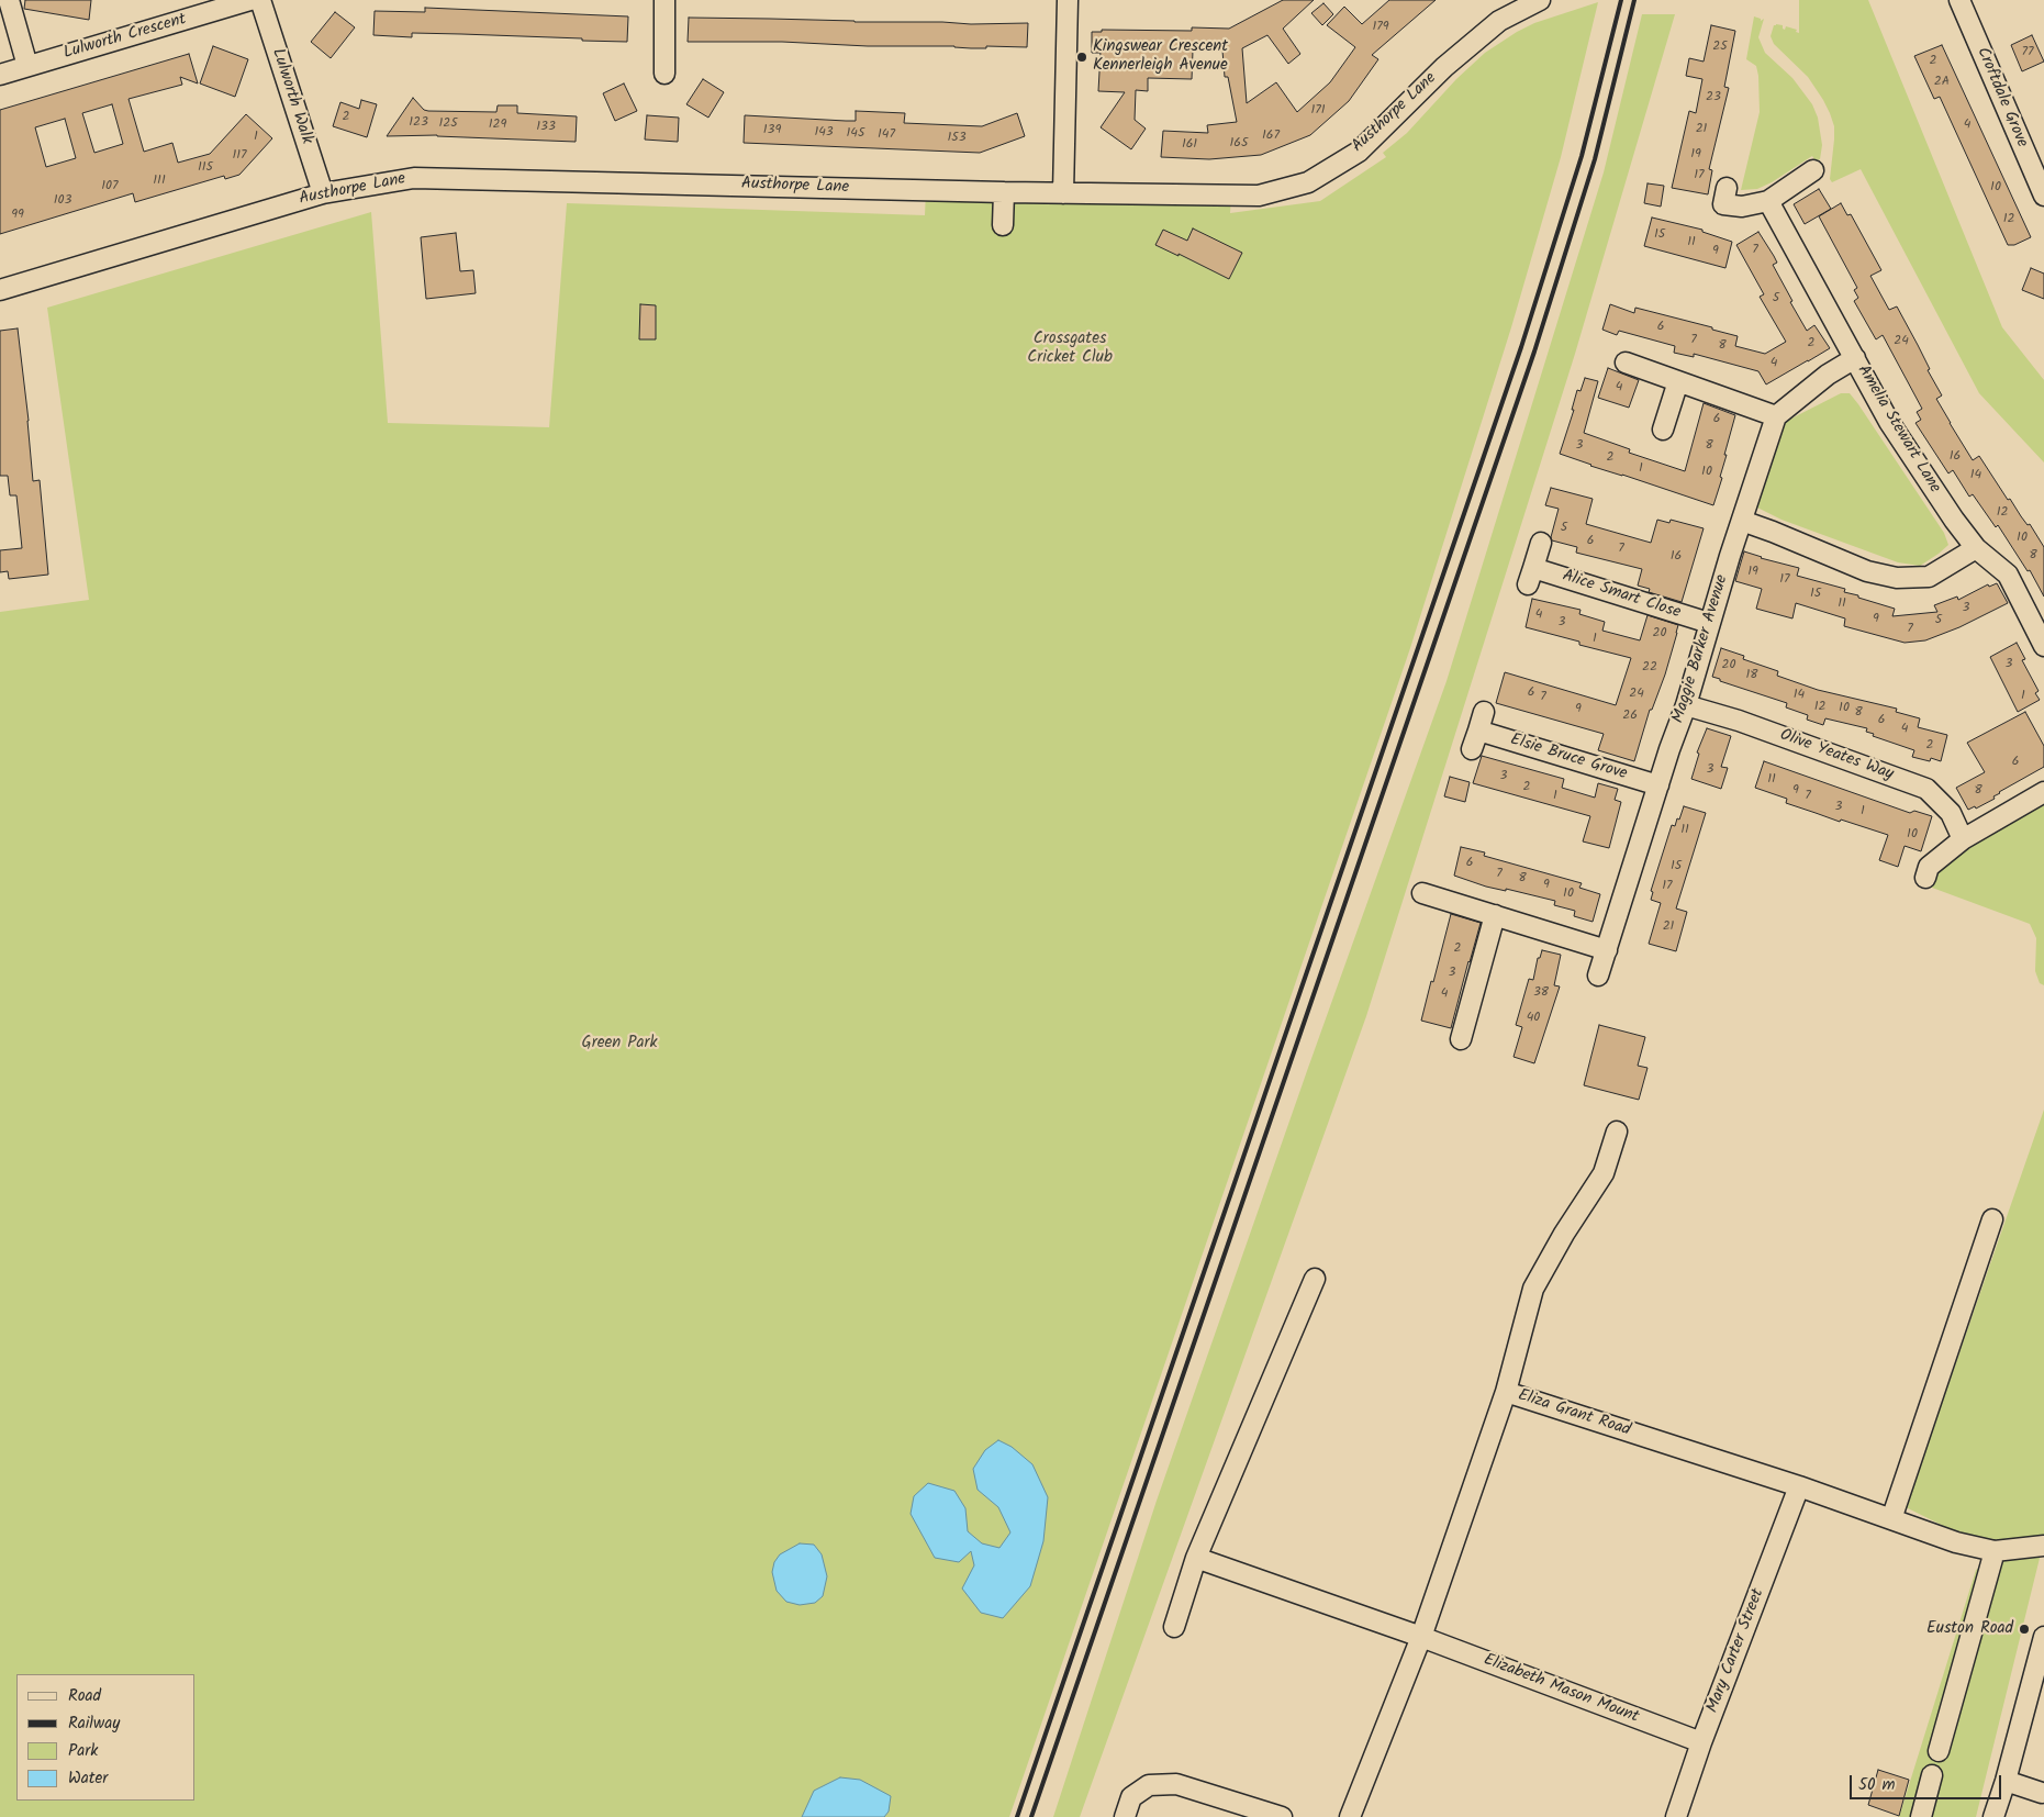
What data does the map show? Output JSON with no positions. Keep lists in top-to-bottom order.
{
  "streets": {
    "street": [
      "Lulworth Crescent",
      "Lulworth Walk",
      "Croftdale Grove",
      "Austhorpe Lane",
      "Amelia Stewart Lane",
      "Alice Smart Close",
      "Maggie Barker Avenue",
      "Olive Yeates Way",
      "Elsie Bruce Grove",
      "Eliza Grant Road",
      "Mary Carter Street",
      "Elizabeth Mason Mount"
    ]
  },
  "crossings": [
    ["Lulworth Walk", "Austhorpe Lane"],
    ["Alice Smart Close", "Maggie Barker Avenue"],
    ["Maggie Barker Avenue", "Olive Yeates Way"],
    ["Maggie Barker Avenue", "Elsie Bruce Grove"],
    ["Eliza Grant Road", "Mary Carter Street"],
    ["Eliza Grant Road", "Elizabeth Mason Mount"],
    ["Mary Carter Street", "Elizabeth Mason Mount"]
  ],
  "parks": ["Crossgates Cricket Club", "Green Park"],
  "places": ["Kingswear Crescent Kennerleigh Avenue", "Euston Road"],
  "house_numbers": [
    "179",
    "25",
    "77",
    "2",
    "2A",
    "23",
    "171",
    "2",
    "123",
    "125",
    "129",
    "4",
    "133",
    "21",
    "139",
    "143",
    "145",
    "147",
    "167",
    "1",
    "153",
    "165",
    "161",
    "19",
    "117",
    "115",
    "17",
    "111",
    "107",
    "10",
    "103",
    "99",
    "12",
    "15",
    "11",
    "7",
    "9",
    "5",
    "6",
    "7",
    "24",
    "2",
    "8",
    "4",
    "4",
    "6",
    "3",
    "8",
    "16",
    "2",
    "1",
    "10",
    "14",
    "12",
    "5",
    "10",
    "6",
    "7",
    "8",
    "16",
    "19",
    "17",
    "15",
    "11",
    "3",
    "4",
    "9",
    "5",
    "3",
    "7",
    "20",
    "1",
    "3",
    "20",
    "22",
    "18",
    "6",
    "24",
    "14",
    "1",
    "7",
    "12",
    "10",
    "9",
    "8",
    "26",
    "6",
    "4",
    "2",
    "6",
    "3",
    "3",
    "11",
    "2",
    "9",
    "8",
    "1",
    "7",
    "3",
    "1",
    "11",
    "10",
    "6",
    "15",
    "7",
    "8",
    "9",
    "17",
    "10",
    "21",
    "2",
    "3",
    "38",
    "4",
    "40"
  ],
  "legend": [
    "Road",
    "Railway",
    "Park",
    "Water"
  ],
  "scale_bar": "50 m"
}
